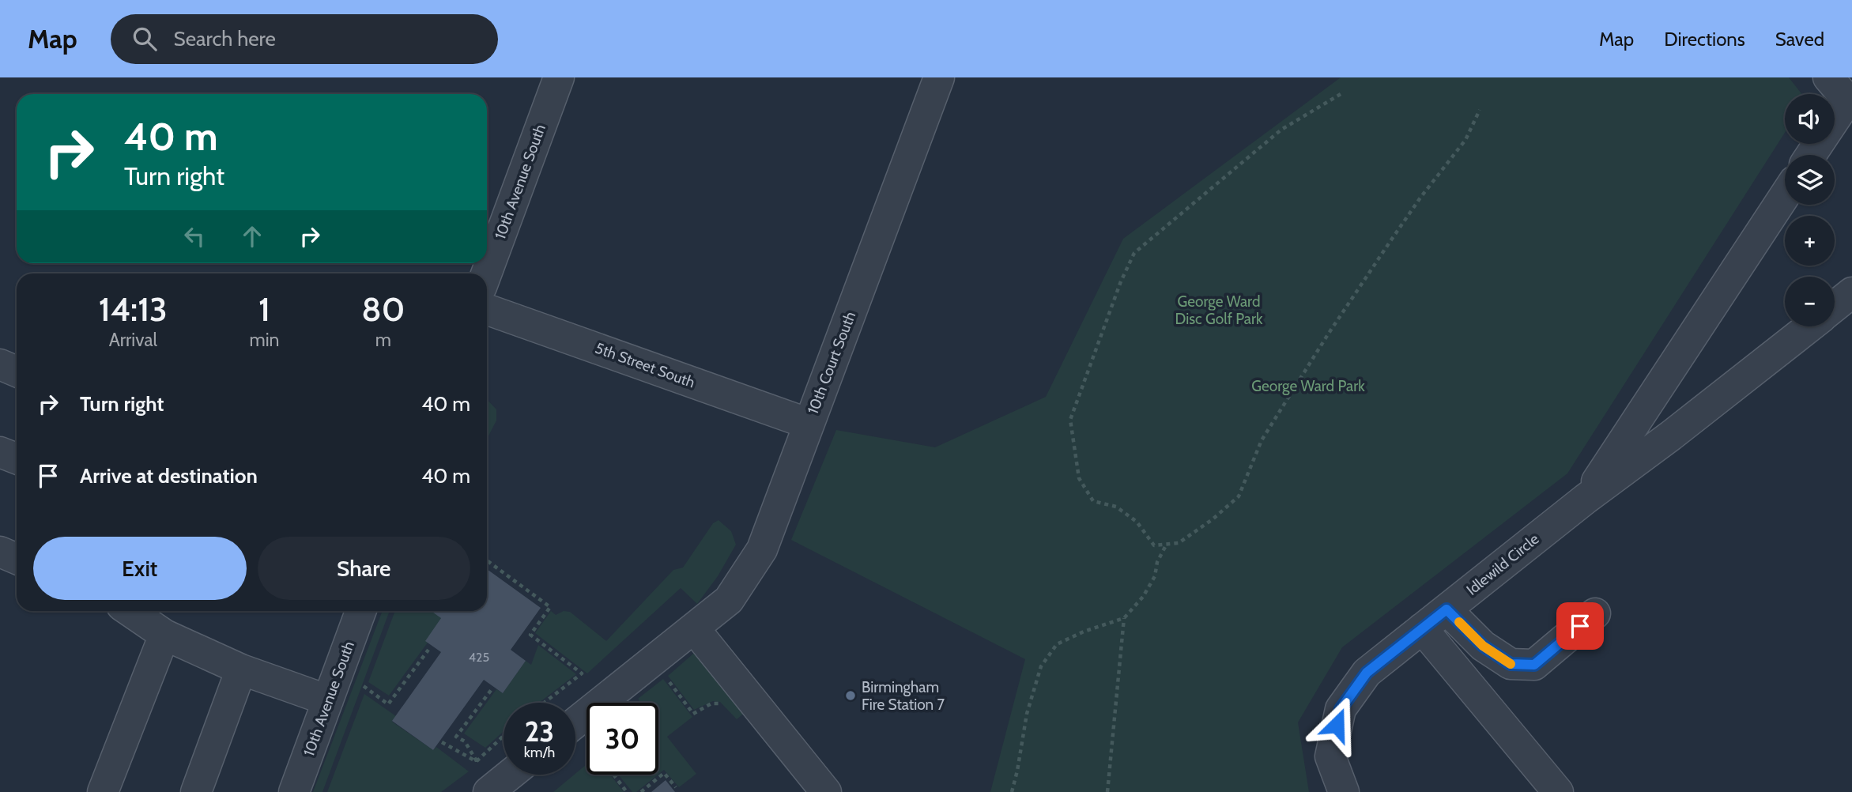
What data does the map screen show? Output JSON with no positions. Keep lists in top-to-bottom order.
{
  "streets": {
    "street": [
      "10th Avenue South",
      "10th Court South",
      "5th Street South",
      "Idlewild Circle"
    ]
  },
  "crossings": [
    ["10th Court South", "5th Street South"]
  ],
  "parks": ["George Ward Disc Golf Park", "George Ward Park"],
  "places": ["Birmingham Fire Station 7"],
  "house_numbers": ["425"],
  "page": {
    "header": "Map",
    "search": "Search here",
    "nav": ["Map", "Directions", "Saved"],
    "map_buttons": ["+", "−"],
    "turn": ["40 m", "Turn right"],
    "eta": [
      "14:13",
      "Arrival",
      "1",
      "min",
      "80",
      "m"
    ],
    "list": [
      {
        "name": "Turn right",
        "value": "40 m"
      },
      {
        "name": "Arrive at destination",
        "value": "40 m"
      }
    ],
    "buttons": ["Exit", "Share"],
    "speed": "23 km/h",
    "limit": "30"
  }
}
